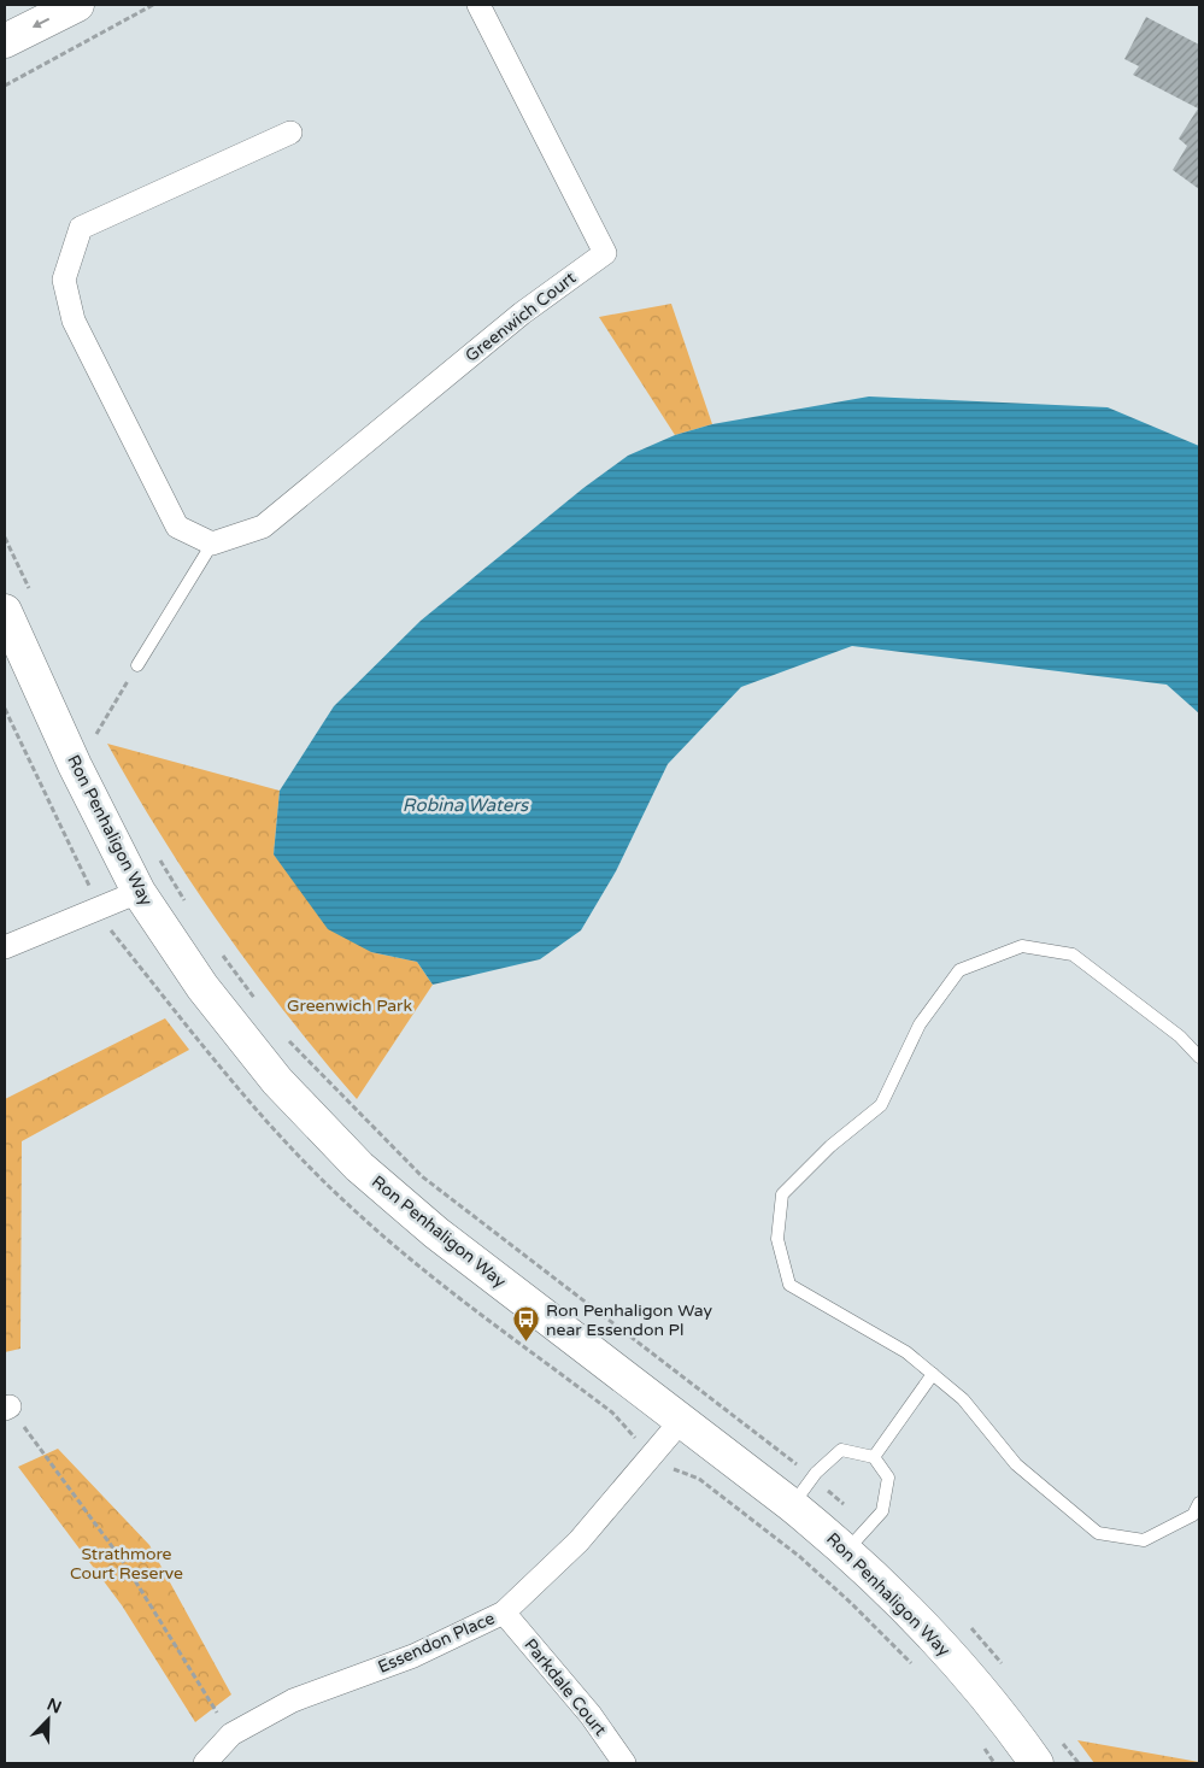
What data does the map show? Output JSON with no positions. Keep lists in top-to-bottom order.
{
  "streets": {
    "street": [
      "Greenwich Court",
      "Ron Penhaligon Way",
      "Essendon Place",
      "Parkdale Court"
    ]
  },
  "crossings": [
    ["Ron Penhaligon Way", "Essendon Place"],
    ["Essendon Place", "Parkdale Court"]
  ],
  "water": ["Robina Waters"],
  "parks": ["Greenwich Park", "Strathmore Court Reserve"],
  "places": {
    "bus stop": ["Ron Penhaligon Way near Essendon Pl"]
  },
  "north": "top right"
}
